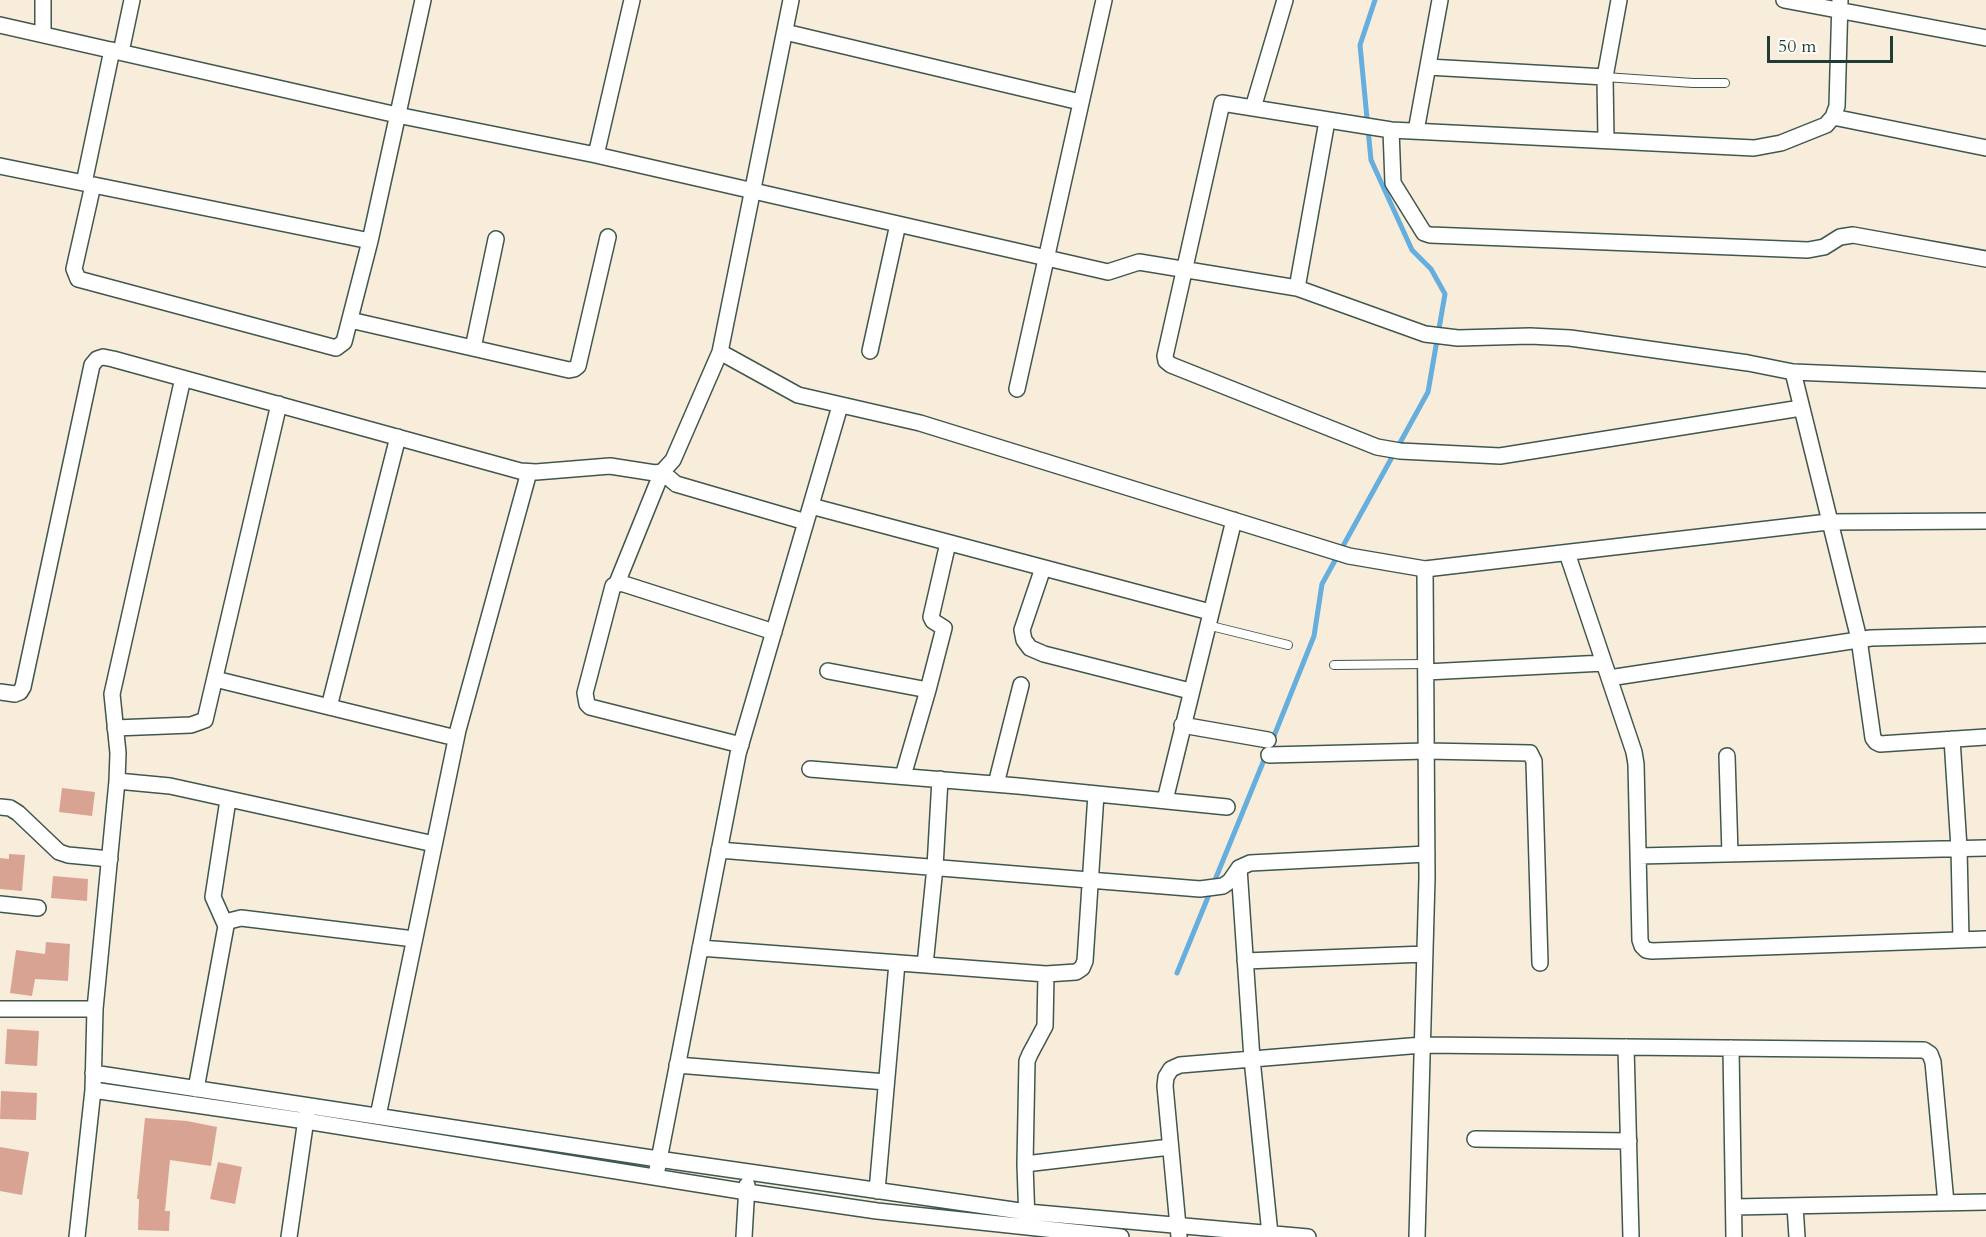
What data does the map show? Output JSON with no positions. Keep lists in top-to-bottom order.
{
  "scale_bar": "50 m"
}
